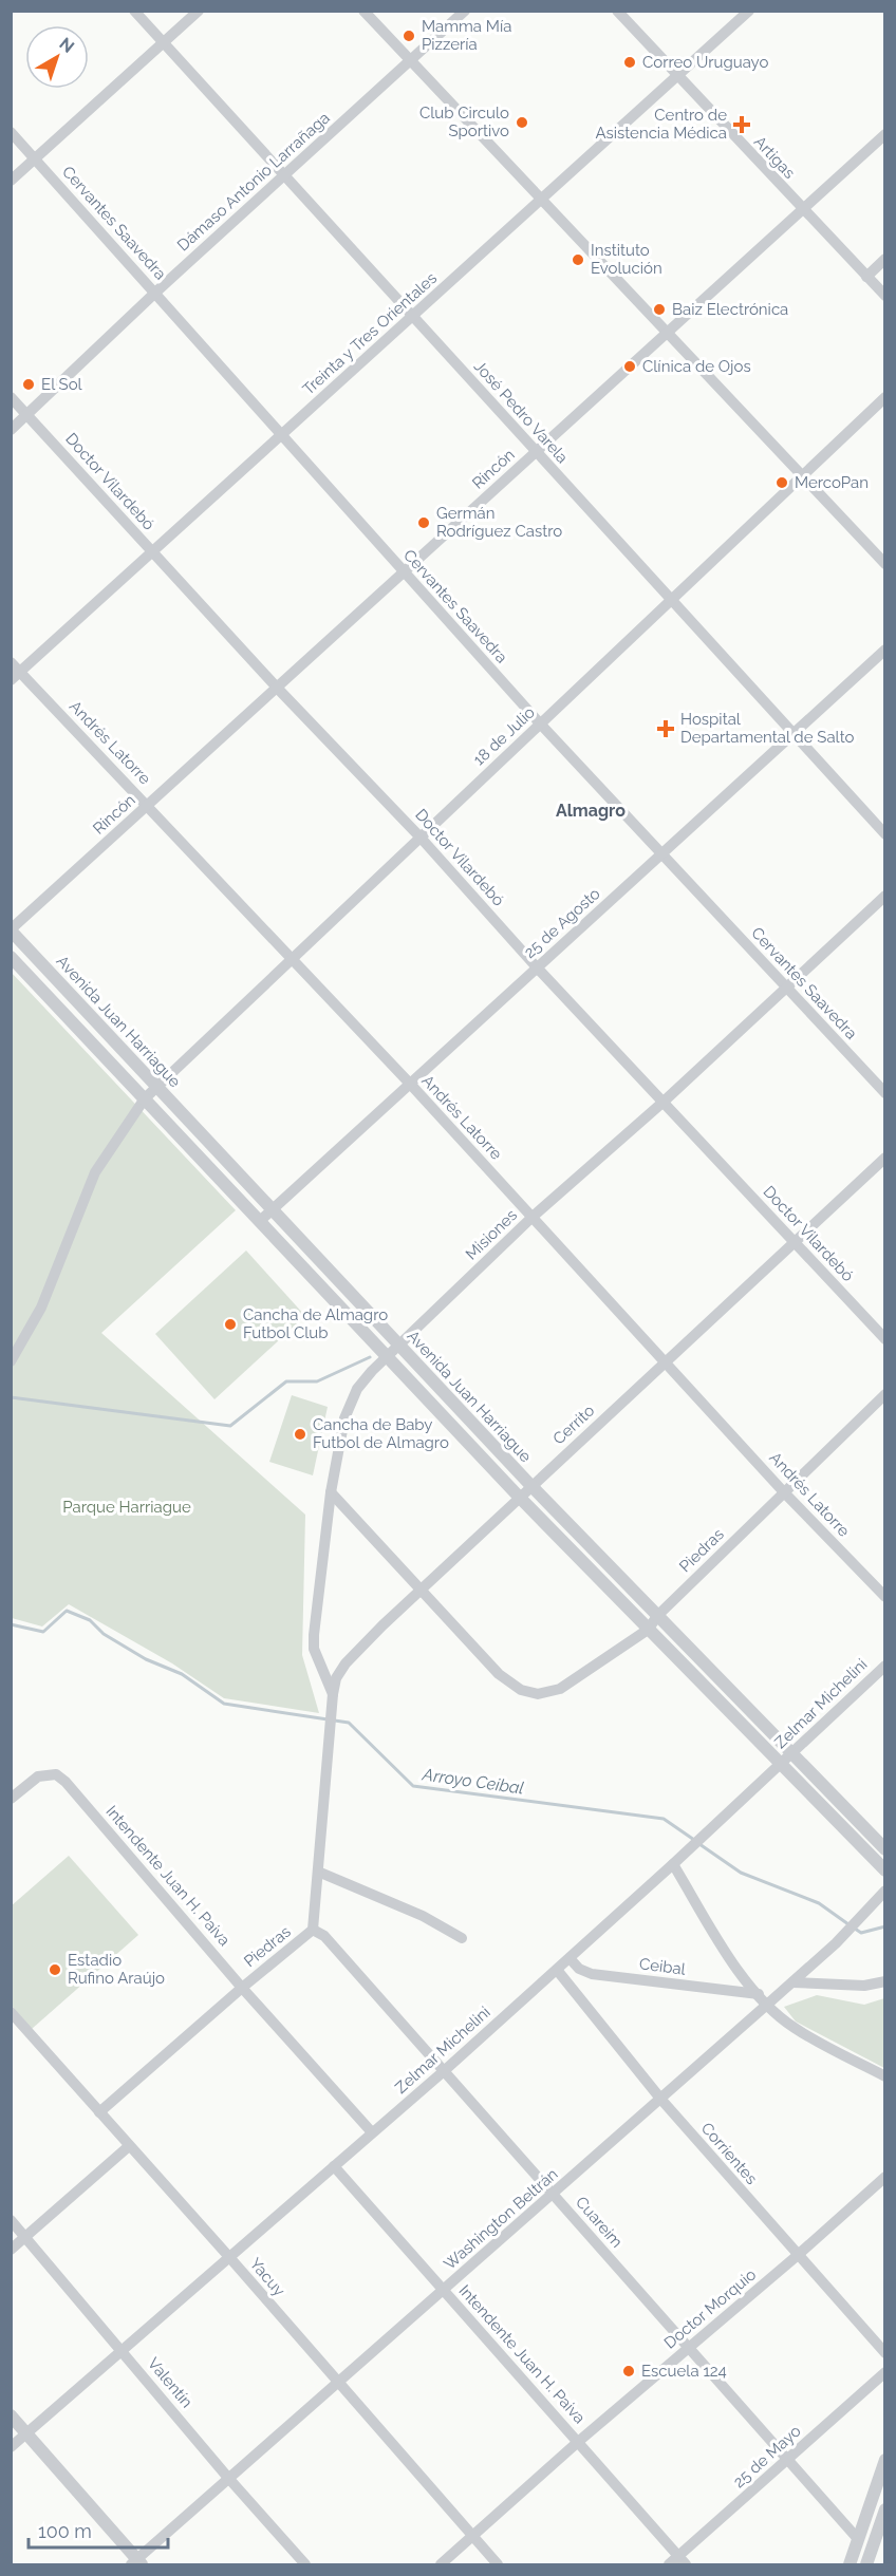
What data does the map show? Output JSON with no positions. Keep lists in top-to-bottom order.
{
  "streets": {
    "street": [
      "Artigas",
      "Dámaso Antonio Larrañaga",
      "Cervantes Saavedra",
      "Treinta y Tres Orientales",
      "José Pedro Varela",
      "Rincón",
      "Doctor Vilardebó",
      "18 de Julio",
      "Andrés Latorre",
      "25 de Agosto",
      "Avenida Juan Harriague",
      "Misiones",
      "Cerrito",
      "Piedras",
      "Zelmar Michelini",
      "Intendente Juan H. Paiva",
      "Ceibal",
      "Corrientes",
      "Washington Beltrán",
      "Cuareim",
      "Yacuy",
      "Doctor Morquio",
      "Valentín",
      "25 de Mayo"
    ]
  },
  "crossings": [
    ["Artigas", "Treinta y Tres Orientales"],
    ["Artigas", "Rincón"],
    ["Dámaso Antonio Larrañaga", "Cervantes Saavedra"],
    ["Dámaso Antonio Larrañaga", "José Pedro Varela"],
    ["Dámaso Antonio Larrañaga", "Doctor Vilardebó"],
    ["Cervantes Saavedra", "Treinta y Tres Orientales"],
    ["Cervantes Saavedra", "Rincón"],
    ["Cervantes Saavedra", "18 de Julio"],
    ["Cervantes Saavedra", "25 de Agosto"],
    ["Cervantes Saavedra", "Misiones"],
    ["Treinta y Tres Orientales", "José Pedro Varela"],
    ["Treinta y Tres Orientales", "Doctor Vilardebó"],
    ["Treinta y Tres Orientales", "Andrés Latorre"],
    ["José Pedro Varela", "Rincón"],
    ["José Pedro Varela", "18 de Julio"],
    ["José Pedro Varela", "25 de Agosto"],
    ["Rincón", "Doctor Vilardebó"],
    ["Rincón", "Andrés Latorre"],
    ["Rincón", "Avenida Juan Harriague"],
    ["Doctor Vilardebó", "18 de Julio"],
    ["Doctor Vilardebó", "25 de Agosto"],
    ["Doctor Vilardebó", "Misiones"],
    ["Doctor Vilardebó", "Cerrito"],
    ["18 de Julio", "Andrés Latorre"],
    ["18 de Julio", "Avenida Juan Harriague"],
    ["Andrés Latorre", "25 de Agosto"],
    ["Andrés Latorre", "Misiones"],
    ["Andrés Latorre", "Cerrito"],
    ["Andrés Latorre", "Piedras"],
    ["25 de Agosto", "Avenida Juan Harriague"],
    ["Avenida Juan Harriague", "Misiones"],
    ["Avenida Juan Harriague", "Cerrito"],
    ["Avenida Juan Harriague", "Piedras"],
    ["Avenida Juan Harriague", "Zelmar Michelini"],
    ["Misiones", "Cerrito"],
    ["Cerrito", "Piedras"],
    ["Piedras", "Intendente Juan H. Paiva"],
    ["Piedras", "Cuareim"],
    ["Piedras", "Yacuy"],
    ["Zelmar Michelini", "Intendente Juan H. Paiva"],
    ["Zelmar Michelini", "Ceibal"],
    ["Zelmar Michelini", "Corrientes"],
    ["Zelmar Michelini", "Cuareim"],
    ["Zelmar Michelini", "Yacuy"],
    ["Zelmar Michelini", "Valentín"],
    ["Intendente Juan H. Paiva", "Washington Beltrán"],
    ["Intendente Juan H. Paiva", "Doctor Morquio"],
    ["Intendente Juan H. Paiva", "25 de Mayo"],
    ["Corrientes", "Washington Beltrán"],
    ["Corrientes", "Doctor Morquio"],
    ["Washington Beltrán", "Cuareim"],
    ["Washington Beltrán", "Yacuy"],
    ["Washington Beltrán", "Valentín"],
    ["Cuareim", "Doctor Morquio"],
    ["Cuareim", "25 de Mayo"],
    ["Yacuy", "Doctor Morquio"]
  ],
  "districts": ["Almagro"],
  "water": ["Arroyo Ceibal"],
  "parks": ["Parque Harriague"],
  "places": {
    "other": [
      "Mamma Mía Pizzería",
      "Correo Uruguayo",
      "Club Circulo Sportivo",
      "Instituto Evolución",
      "Baiz Electrónica",
      "Clínica de Ojos",
      "El Sol",
      "MercoPan",
      "Germán Rodríguez Castro",
      "Cancha de Almagro Futbol Club",
      "Cancha de Baby Futbol de Almagro",
      "Estadio Rufino Araújo",
      "Escuela 124"
    ],
    "health": ["Centro de Asistencia Médica", "Hospital Departamental de Salto"]
  },
  "scale_bar": "100 m",
  "north": "top right"
}
